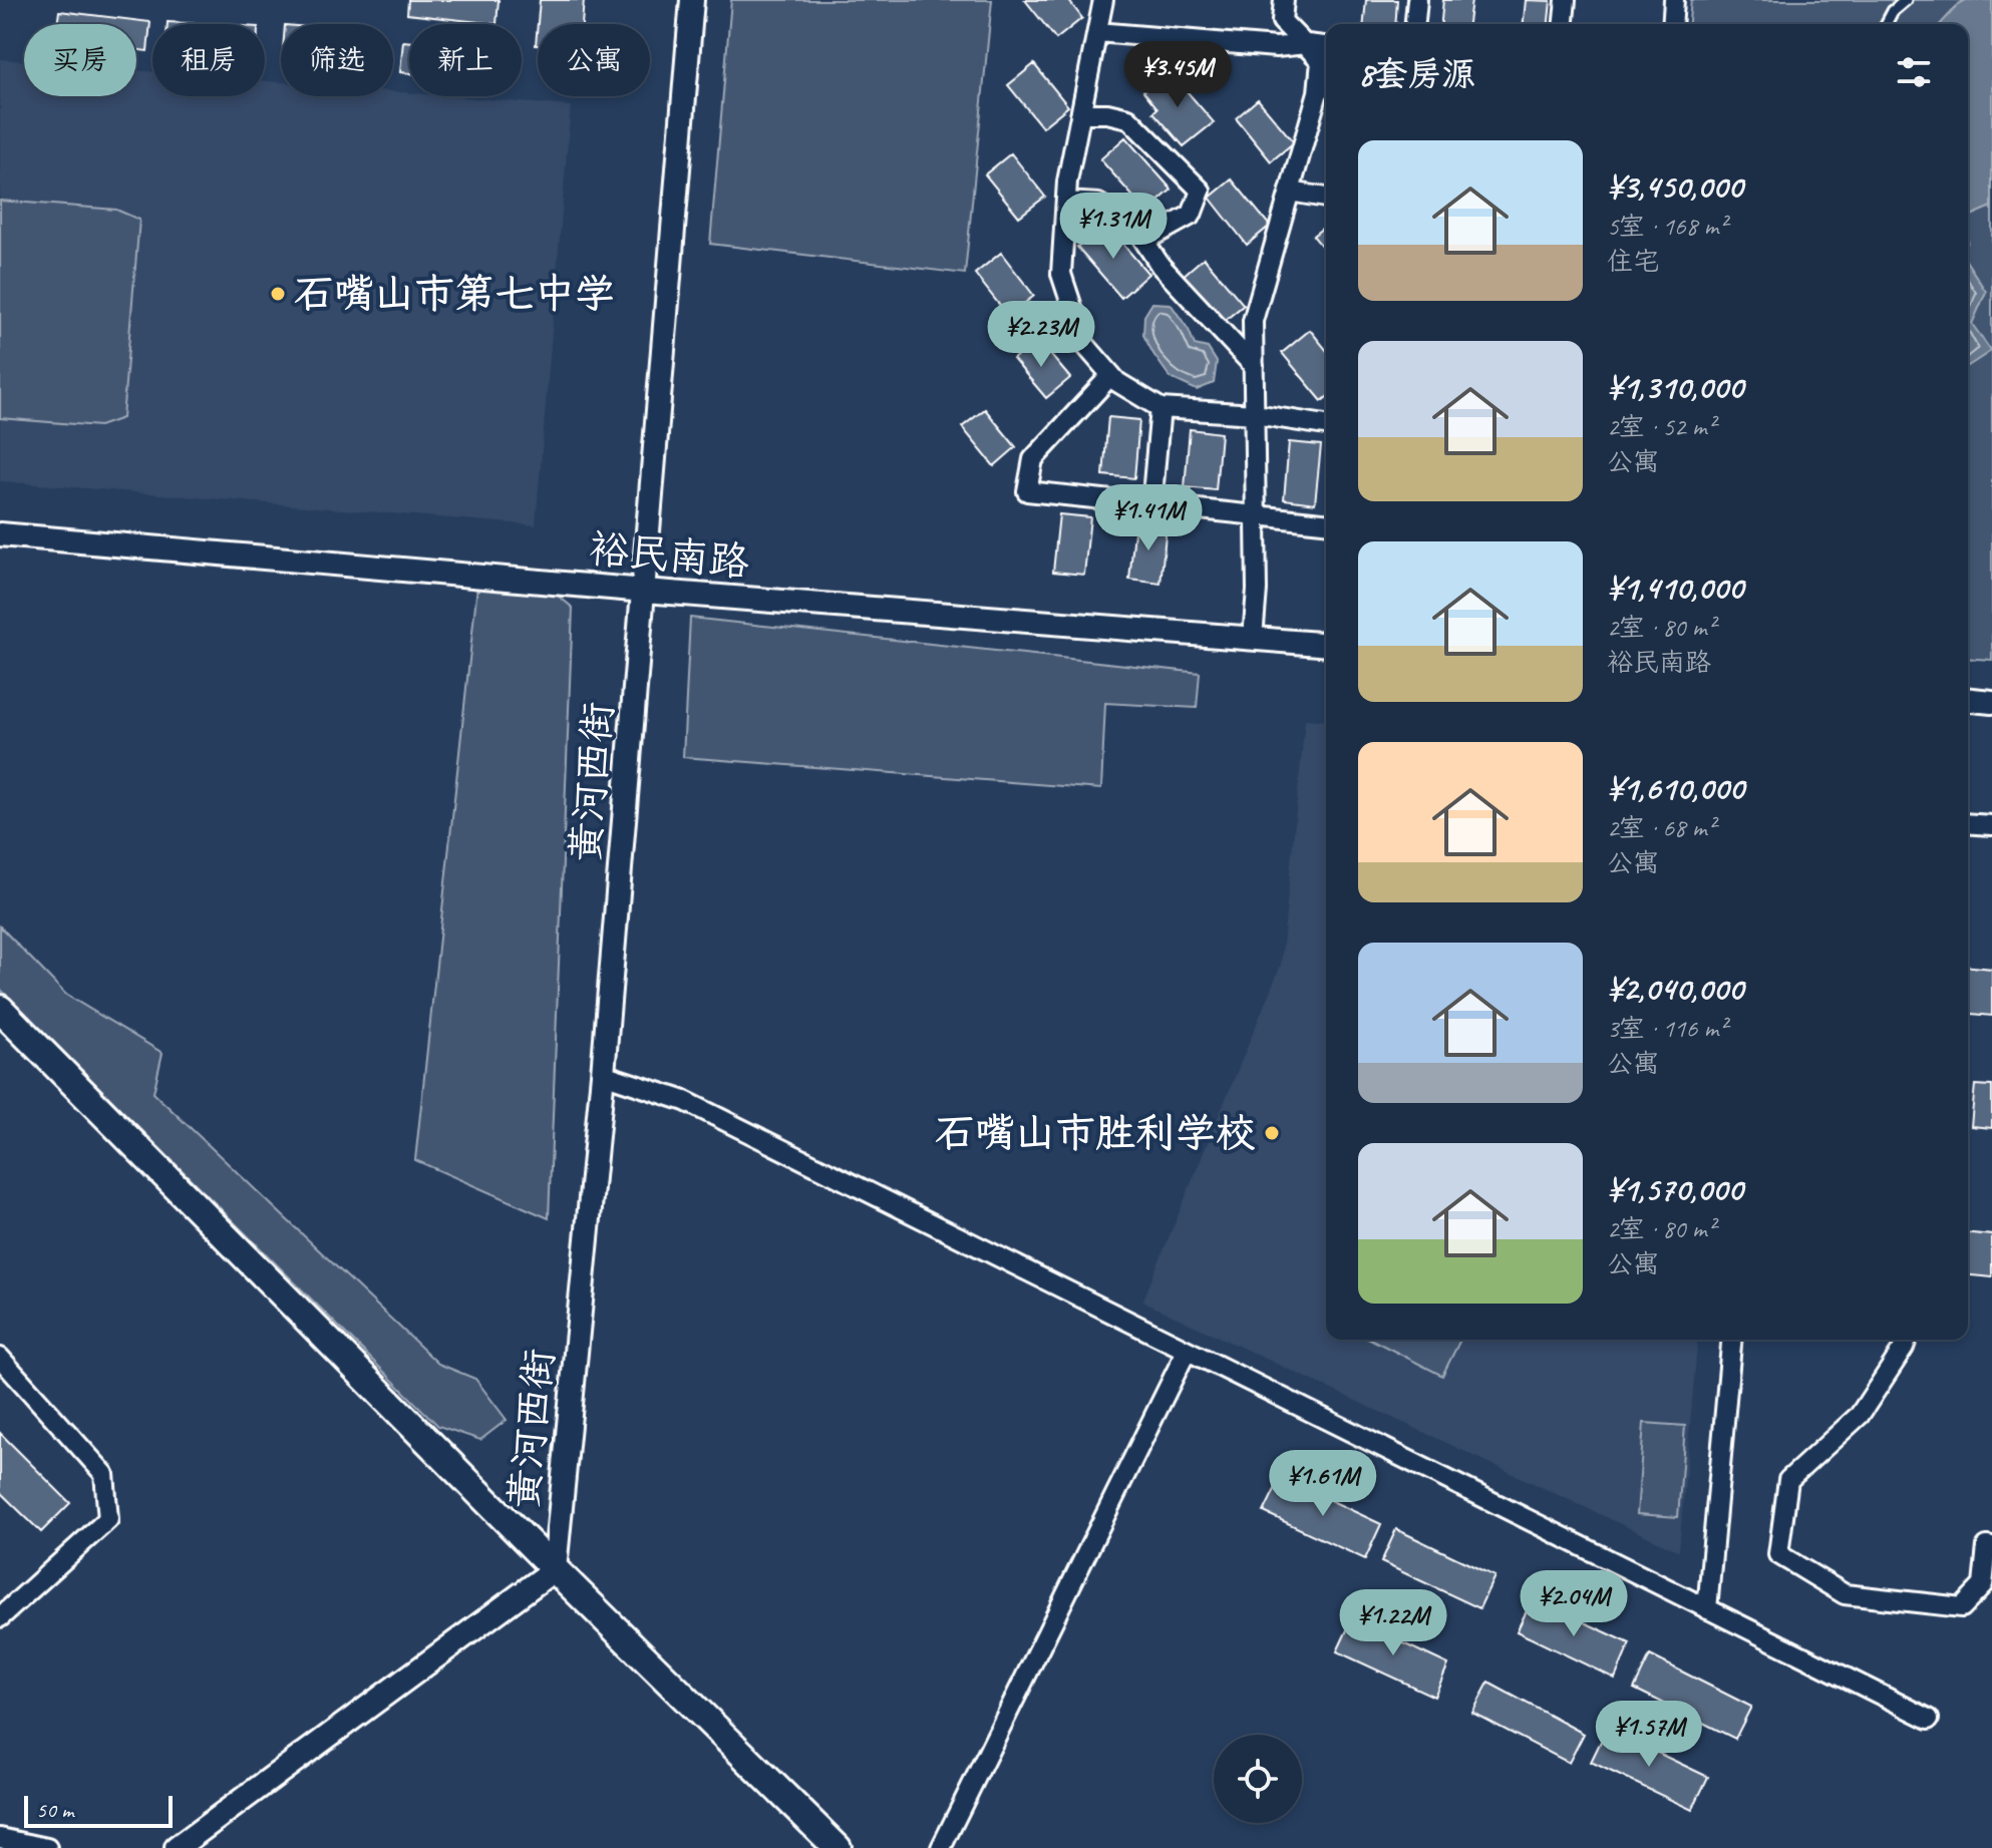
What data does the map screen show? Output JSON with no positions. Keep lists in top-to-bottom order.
{
  "streets": {
    "street": ["裕民南路", "黄河西街"]
  },
  "crossings": [
    ["裕民南路", "黄河西街"]
  ],
  "places": ["石嘴山市第七中学", "石嘴山市胜利学校"],
  "scale_bar": "50 m",
  "page": {
    "chip": [
      "买房",
      "租房",
      "筛选",
      "新上",
      "公寓"
    ],
    "heading": "8套房源",
    "price": [
      "¥3.45M",
      "¥1.31M",
      "¥2.23M",
      "¥1.41M",
      "¥1.61M",
      "¥2.04M",
      "¥1.22M",
      "¥1.57M"
    ],
    "list": [
      {
        "name": "¥3,450,000",
        "note": "5室 · 168 m² · 住宅"
      },
      {
        "name": "¥1,310,000",
        "note": "2室 · 52 m² · 公寓"
      },
      {
        "name": "¥1,410,000",
        "note": "2室 · 80 m² · 裕民南路"
      },
      {
        "name": "¥1,610,000",
        "note": "2室 · 68 m² · 公寓"
      },
      {
        "name": "¥2,040,000",
        "note": "3室 · 116 m² · 公寓"
      },
      {
        "name": "¥1,570,000",
        "note": "2室 · 80 m² · 公寓"
      }
    ],
    "scale": "50 m"
  }
}
